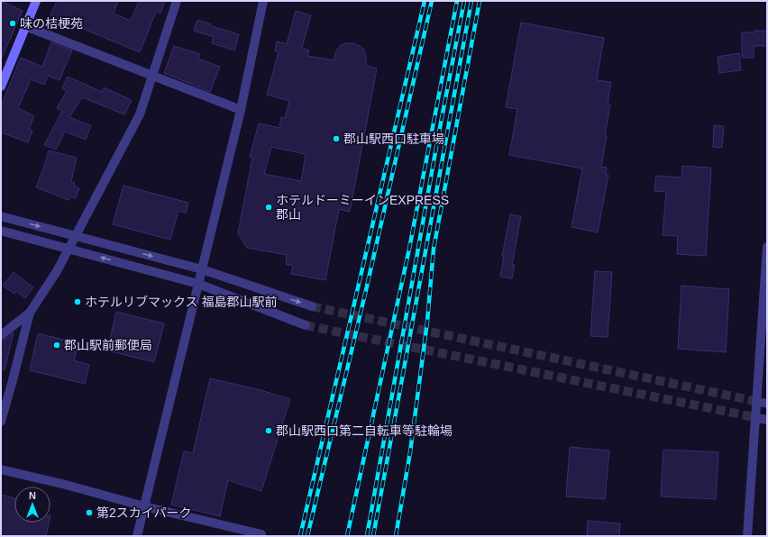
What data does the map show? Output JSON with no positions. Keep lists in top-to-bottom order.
{
  "places": [
    "味の桔梗苑",
    "郡山駅西口駐車場",
    "ホテルドーミーインEXPRESS 郡山",
    "ホテルリブマックス 福島郡山駅前",
    "郡山駅前郵便局",
    "郡山駅西口第二自転車等駐輪場",
    "第2スカイパーク"
  ],
  "north": "top"
}
